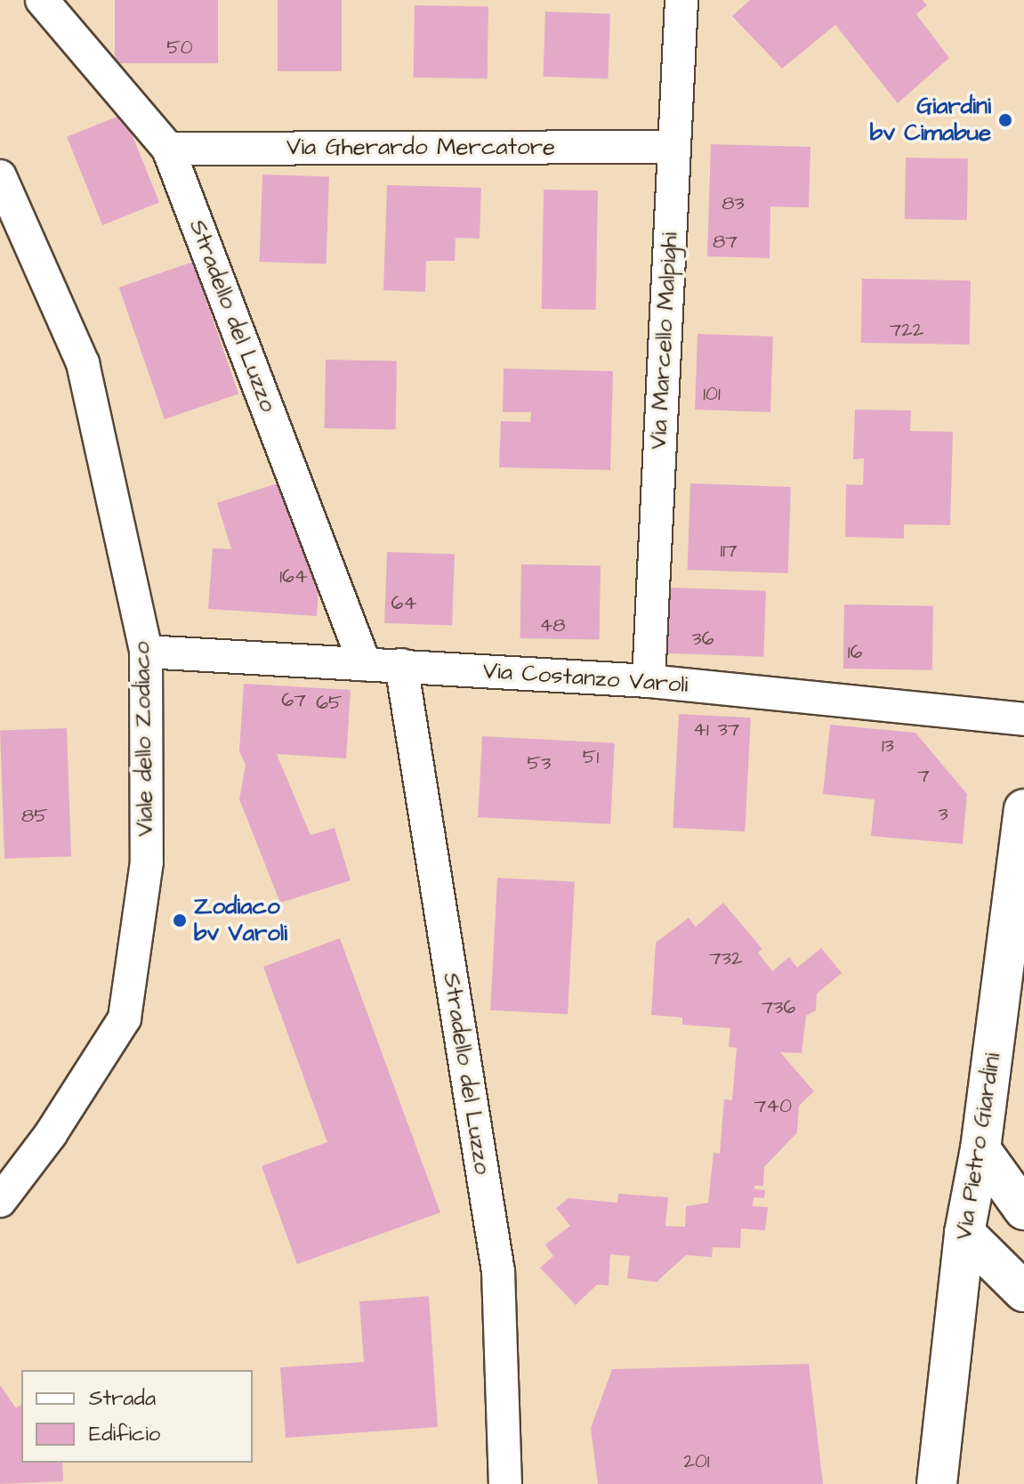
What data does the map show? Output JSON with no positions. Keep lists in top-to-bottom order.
{
  "streets": {
    "main road": ["Via Pietro Giardini"],
    "street": [
      "Via Gherardo Mercatore",
      "Stradello del Luzzo",
      "Via Marcello Malpighi",
      "Via Costanzo Varoli",
      "Viale dello Zodiaco"
    ]
  },
  "crossings": [
    ["Via Gherardo Mercatore", "Stradello del Luzzo"],
    ["Via Gherardo Mercatore", "Via Marcello Malpighi"],
    ["Stradello del Luzzo", "Via Costanzo Varoli"],
    ["Via Marcello Malpighi", "Via Costanzo Varoli"],
    ["Via Costanzo Varoli", "Viale dello Zodiaco"]
  ],
  "places": ["Giardini bv Cimabue", "Zodiaco bv Varoli"],
  "house_numbers": [
    "50",
    "83",
    "87",
    "722",
    "101",
    "117",
    "164",
    "64",
    "48",
    "36",
    "16",
    "67",
    "65",
    "41",
    "37",
    "13",
    "51",
    "53",
    "7",
    "3",
    "85",
    "732",
    "736",
    "740",
    "201"
  ],
  "legend": ["Strada", "Edificio"]
}
